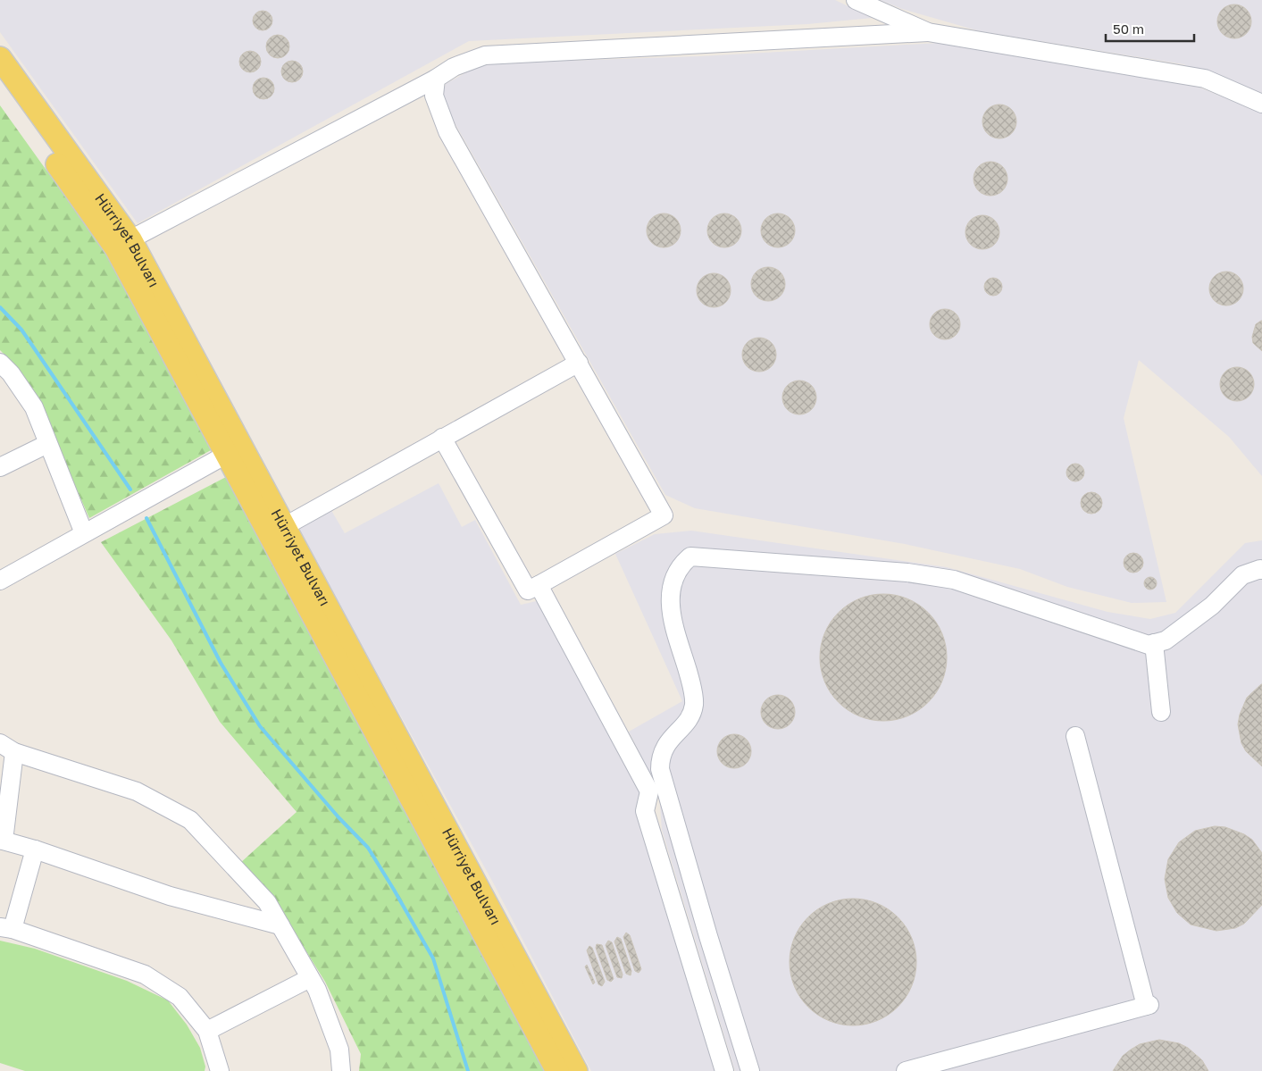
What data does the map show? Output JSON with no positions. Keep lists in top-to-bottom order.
{
  "streets": {
    "main road": ["Hürriyet Bulvarı"]
  },
  "scale_bar": "50 m"
}
